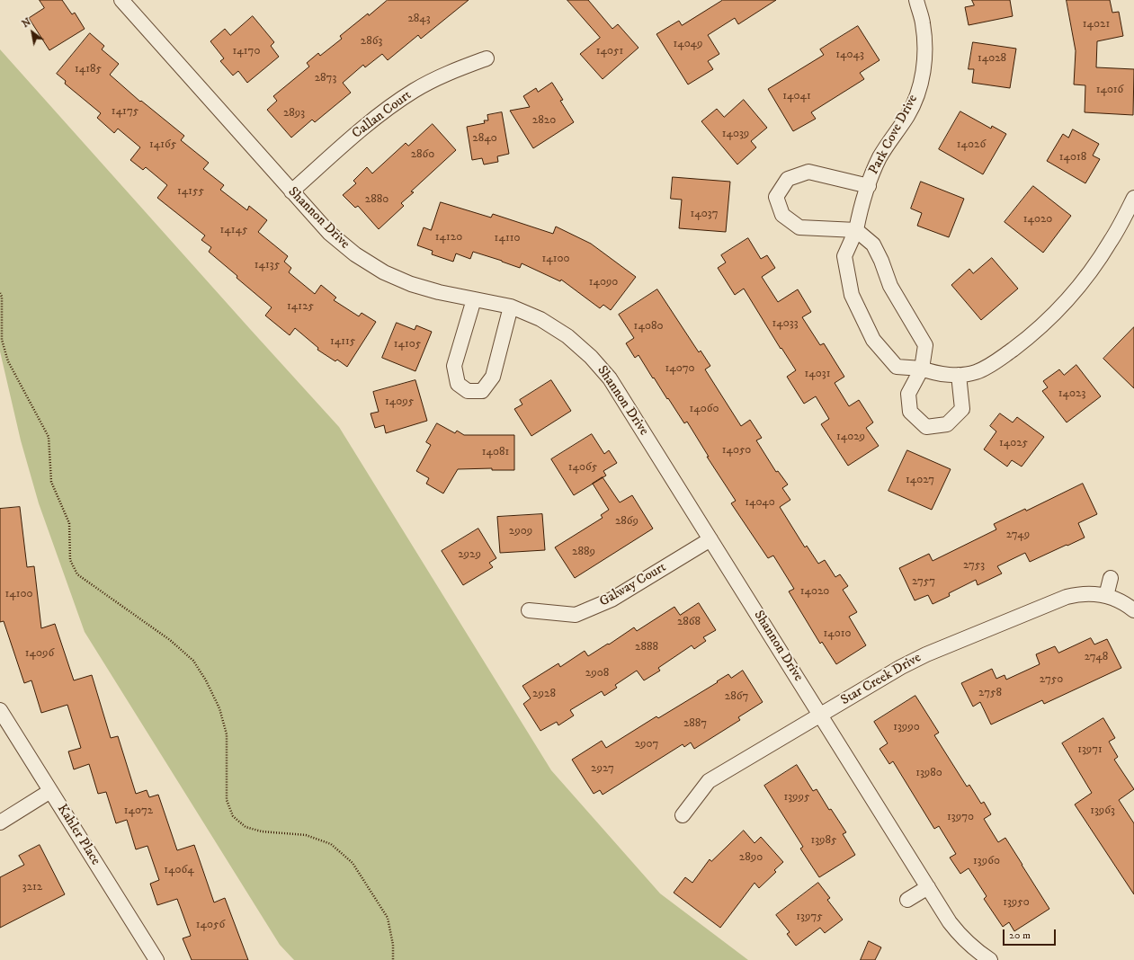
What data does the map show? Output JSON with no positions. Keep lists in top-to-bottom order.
{
  "streets": {
    "street": [
      "Callan Court",
      "Park Cove Drive",
      "Shannon Drive",
      "Galway Court",
      "Star Creek Drive",
      "Kahler Place"
    ]
  },
  "crossings": [
    ["Callan Court", "Shannon Drive"],
    ["Shannon Drive", "Galway Court"],
    ["Shannon Drive", "Star Creek Drive"]
  ],
  "house_numbers": [
    "2843",
    "14021",
    "2863",
    "14049",
    "14170",
    "14051",
    "14043",
    "14028",
    "14185",
    "2873",
    "14016",
    "14041",
    "14175",
    "2893",
    "2820",
    "14039",
    "2840",
    "14165",
    "14026",
    "2860",
    "14018",
    "14155",
    "2880",
    "14037",
    "14020",
    "14145",
    "14120",
    "14110",
    "14100",
    "14135",
    "14090",
    "14125",
    "14033",
    "14080",
    "14115",
    "14105",
    "14070",
    "14031",
    "14023",
    "14095",
    "14060",
    "14029",
    "14025",
    "14050",
    "14081",
    "14065",
    "14027",
    "14040",
    "2869",
    "2909",
    "2749",
    "2889",
    "2929",
    "2753",
    "2757",
    "14020",
    "14100",
    "2868",
    "14010",
    "2888",
    "14096",
    "2748",
    "2908",
    "2750",
    "2758",
    "2928",
    "2867",
    "2887",
    "13990",
    "2907",
    "13971",
    "2927",
    "13980",
    "13995",
    "14072",
    "13963",
    "13970",
    "13985",
    "2890",
    "13960",
    "14064",
    "3212",
    "13950",
    "13975",
    "14056"
  ],
  "scale_bar": "20 m",
  "north": "top left"
}
